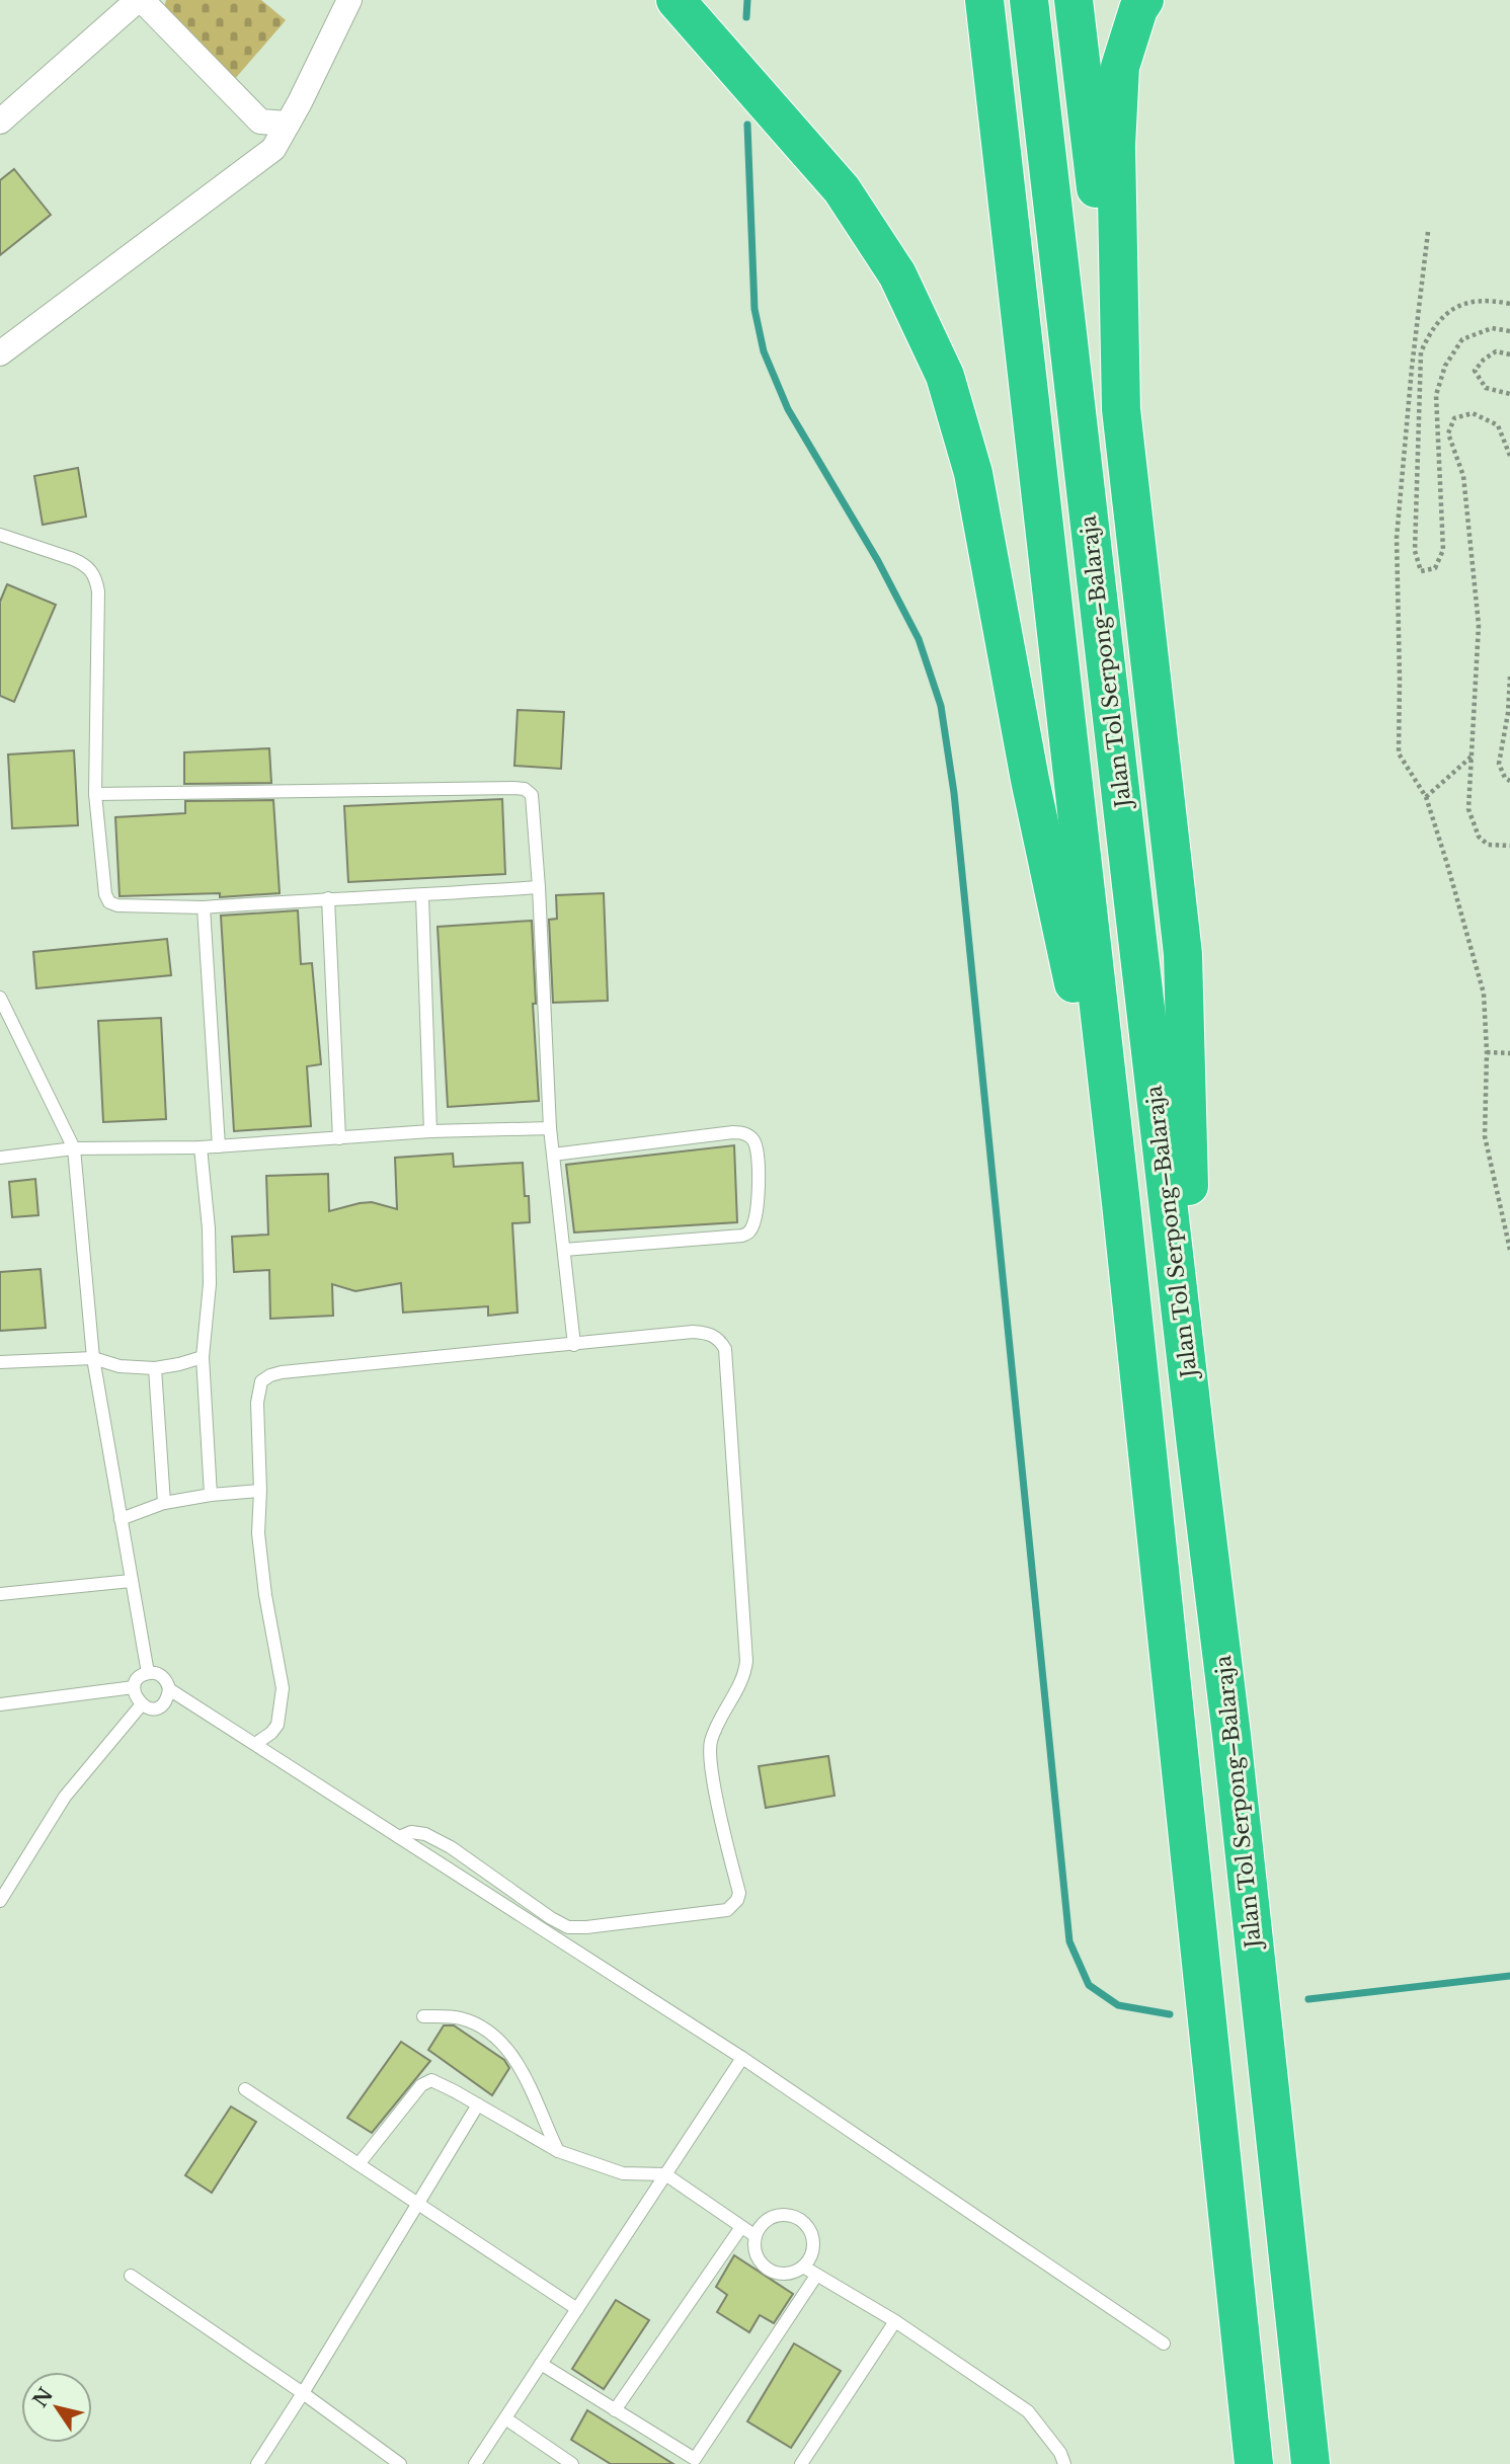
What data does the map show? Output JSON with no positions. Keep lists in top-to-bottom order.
{
  "streets": {
    "highway": ["Jalan Tol Serpong–Balaraja"]
  },
  "north": "top left"
}
